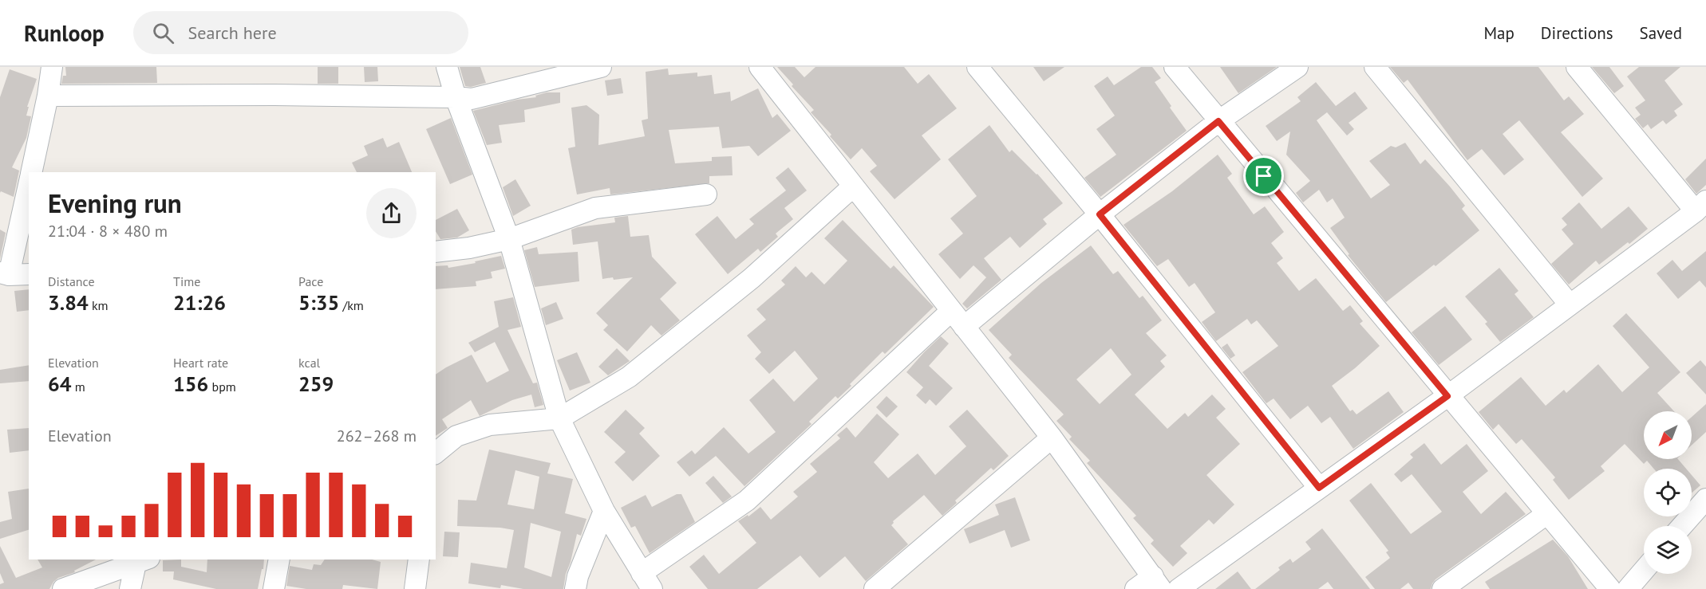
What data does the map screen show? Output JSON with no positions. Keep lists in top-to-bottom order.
{
  "north": "bottom left",
  "page": {
    "header": "Runloop",
    "search": "Search here",
    "nav": ["Map", "Directions", "Saved"],
    "heading": ["Evening run", "21:04 · 8 × 480 m"],
    "stats": [
      ["Distance", "3.84 km"],
      ["Time", "21:26"],
      ["Pace", "5:35 /km"],
      ["Elevation", "64 m"],
      ["Heart rate", "156 bpm"],
      ["kcal", "259"]
    ],
    "chart": ["Elevation", "262–268 m"]
  }
}
